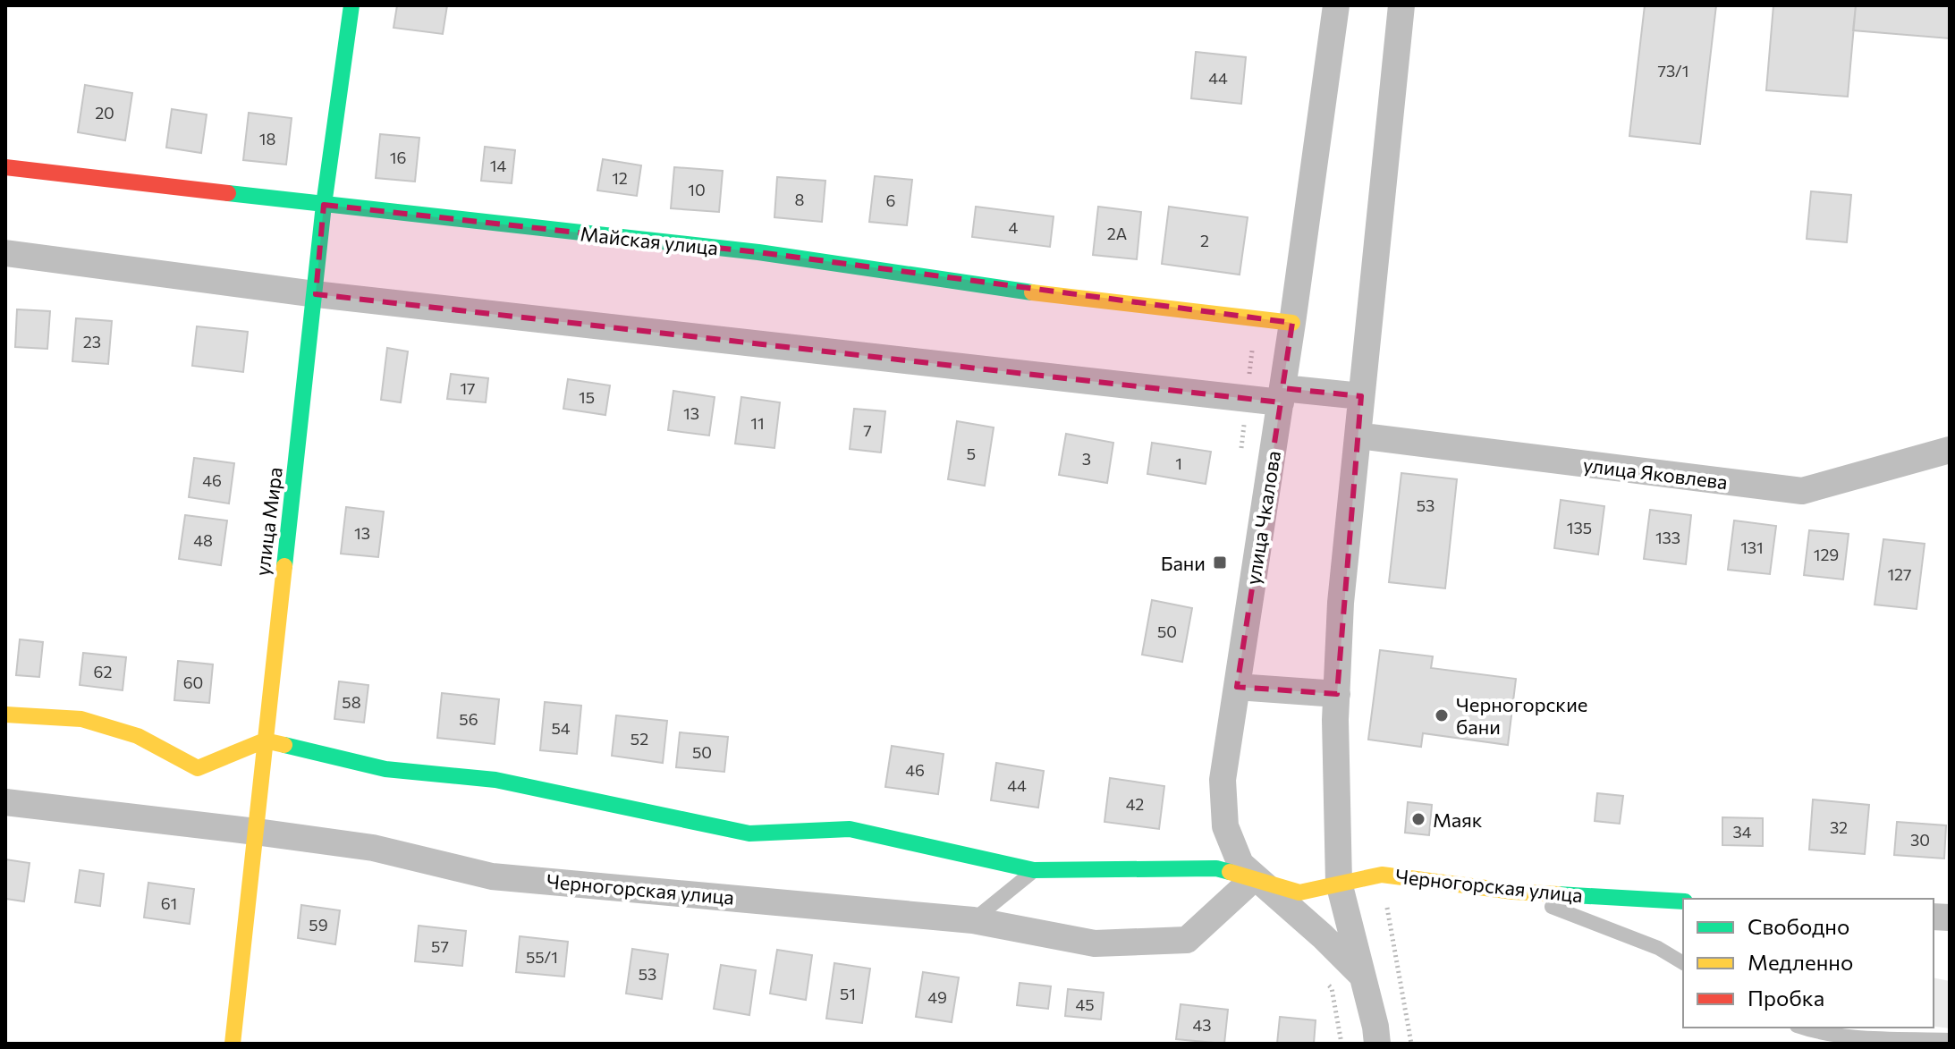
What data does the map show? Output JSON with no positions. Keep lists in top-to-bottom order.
{
  "streets": {
    "street": [
      "Майская улица",
      "улица Яковлева",
      "улица Чкалова",
      "улица Мира",
      "Черногорская улица"
    ]
  },
  "crossings": [
    ["Майская улица", "улица Чкалова"],
    ["Майская улица", "улица Мира"],
    ["улица Яковлева", "улица Чкалова"],
    ["улица Чкалова", "Черногорская улица"],
    ["улица Мира", "Черногорская улица"]
  ],
  "places": {
    "transit": ["Бани"],
    "other": ["Черногорские бани", "Маяк"]
  },
  "house_numbers": [
    "73/1",
    "44",
    "20",
    "18",
    "16",
    "14",
    "12",
    "10",
    "8",
    "6",
    "4",
    "2А",
    "2",
    "23",
    "17",
    "15",
    "13",
    "11",
    "7",
    "5",
    "3",
    "1",
    "46",
    "53",
    "135",
    "13",
    "133",
    "48",
    "131",
    "129",
    "127",
    "50",
    "62",
    "60",
    "58",
    "56",
    "54",
    "52",
    "50",
    "46",
    "44",
    "42",
    "32",
    "34",
    "30",
    "61",
    "59",
    "57",
    "55/1",
    "53",
    "51",
    "49",
    "45",
    "43"
  ],
  "legend": ["Свободно", "Медленно", "Пробка"]
}
